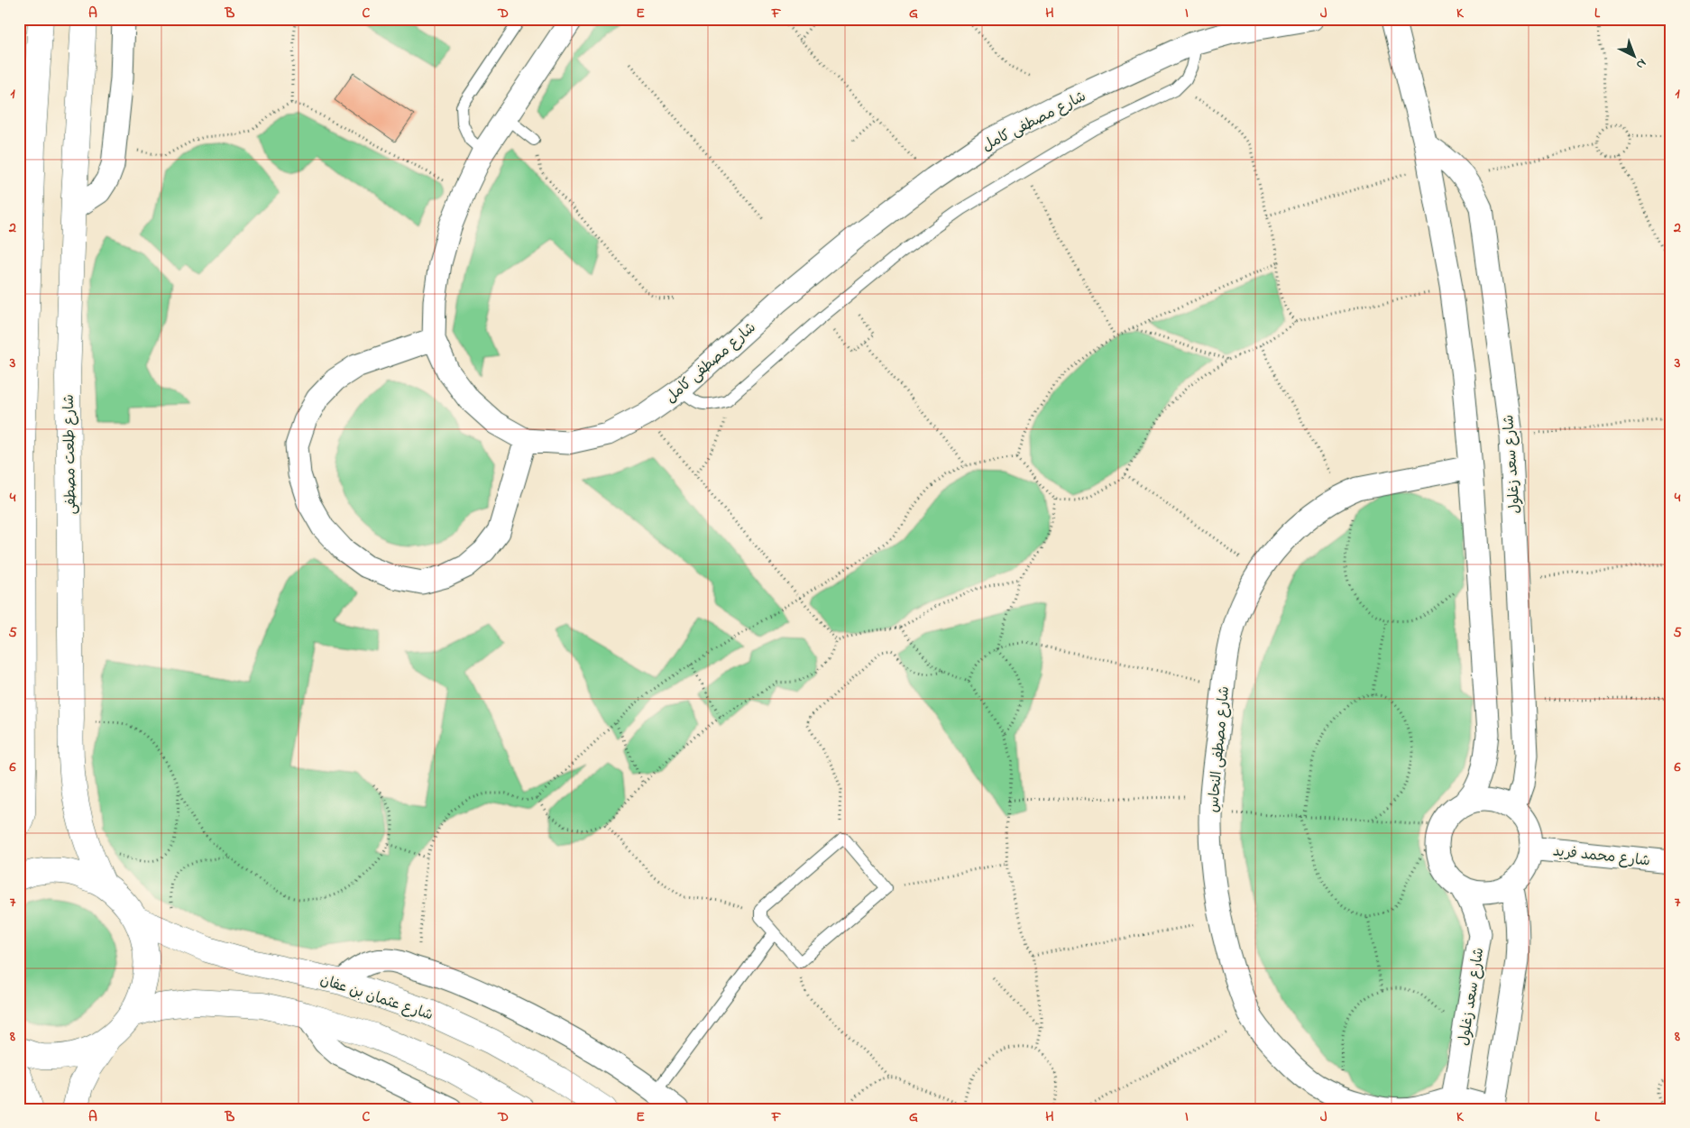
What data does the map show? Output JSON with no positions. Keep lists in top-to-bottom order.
{
  "streets": {
    "street": [
      "شارع مصطفى كامل",
      "شارع طلعت مصطفى",
      "شارع سعد زغلول",
      "شارع مصطفى النحاس",
      "شارع محمد فريد",
      "شارع عثمان بن عفان"
    ]
  },
  "crossings": [
    ["شارع سعد زغلول", "شارع مصطفى النحاس"],
    ["شارع سعد زغلول", "شارع محمد فريد"]
  ],
  "north": "bottom right",
  "grid": {
    "columns": [
      "A",
      "B",
      "C",
      "D",
      "E",
      "F",
      "G",
      "H",
      "I",
      "J",
      "K",
      "L"
    ],
    "rows": [
      "1",
      "2",
      "3",
      "4",
      "5",
      "6",
      "7",
      "8"
    ]
  }
}
